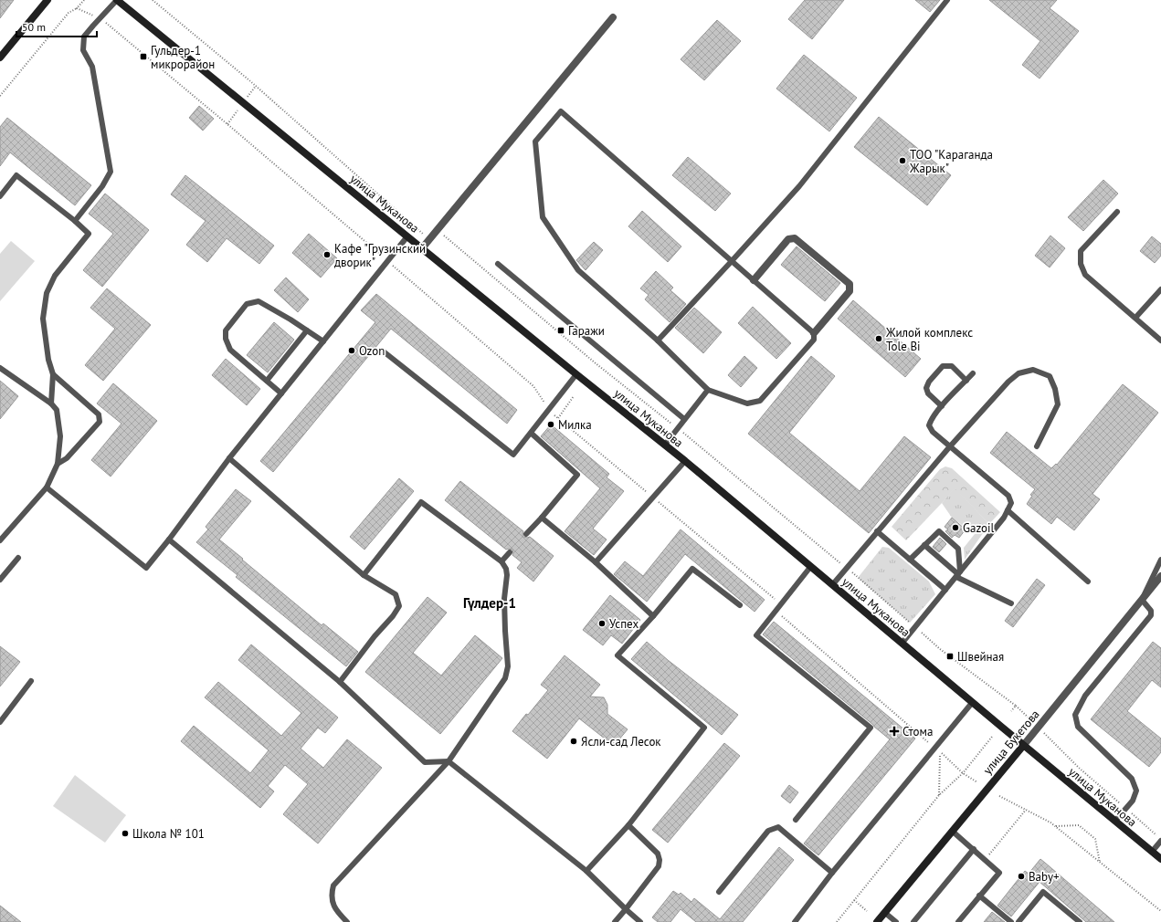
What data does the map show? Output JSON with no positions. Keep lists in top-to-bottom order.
{
  "streets": {
    "main road": ["улица Муканова", "улица Букетова"]
  },
  "crossings": [
    ["улица Муканова", "улица Букетова"]
  ],
  "districts": ["Гүлдер-1"],
  "places": {
    "transit": ["Гульдер-1 микрорайон", "Гаражи", "Швейная"],
    "other": [
      "ТОО \"Караганда Жарык\"",
      "Кафе \"Грузинский дворик\"",
      "Жилой комплекс Tole Bi",
      "Ozon",
      "Милка",
      "Gazoil",
      "Успех",
      "Ясли-сад Лесок",
      "Школа № 101",
      "Baby+"
    ],
    "health": ["Стома"]
  },
  "scale_bar": "50 m"
}
